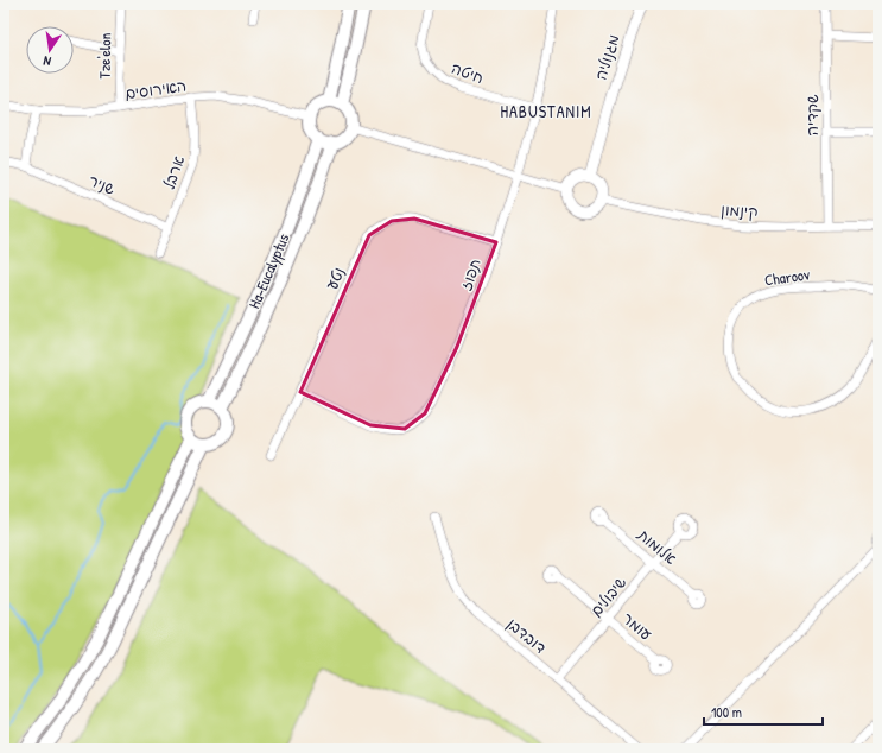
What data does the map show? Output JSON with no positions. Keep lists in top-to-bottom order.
{
  "streets": {
    "main road": ["Ha-Eucalyptus"],
    "street": [
      "Tze'elon",
      "מגנוליה",
      "חיטה",
      "האירוסים",
      "שקדיה",
      "ארבל",
      "שניר",
      "קינמון",
      "תפוז",
      "Charoov",
      "נטע",
      "אלומות",
      "שיבולים",
      "עומר",
      "דובדבן"
    ]
  },
  "crossings": [
    ["Tze'elon", "האירוסים"],
    ["מגנוליה", "קינמון"],
    ["חיטה", "תפוז"],
    ["האירוסים", "ארבל"],
    ["האירוסים", "Ha-Eucalyptus"],
    ["שקדיה", "קינמון"],
    ["ארבל", "שניר"],
    ["תפוז", "נטע"],
    ["אלומות", "שיבולים"],
    ["שיבולים", "עומר"],
    ["שיבולים", "דובדבן"]
  ],
  "districts": ["HABUSTANIM"],
  "scale_bar": "100 m",
  "north": "bottom"
}
